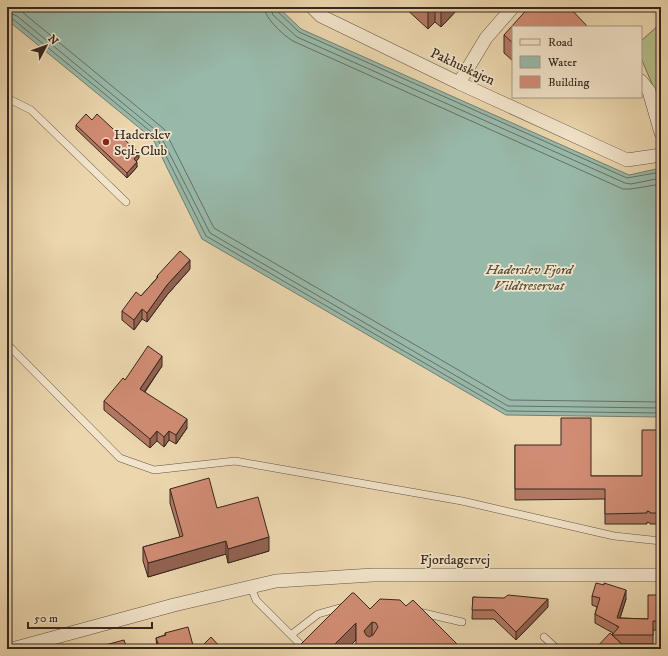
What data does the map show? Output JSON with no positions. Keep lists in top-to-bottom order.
{
  "streets": {
    "street": ["Pakhuskajen", "Fjordagervej"]
  },
  "parks": ["Haderslev Fjord Vildtreservat"],
  "places": ["Haderslev Sejl-Club"],
  "legend": ["Road", "Water", "Building"],
  "scale_bar": "50 m",
  "north": "top right"
}
